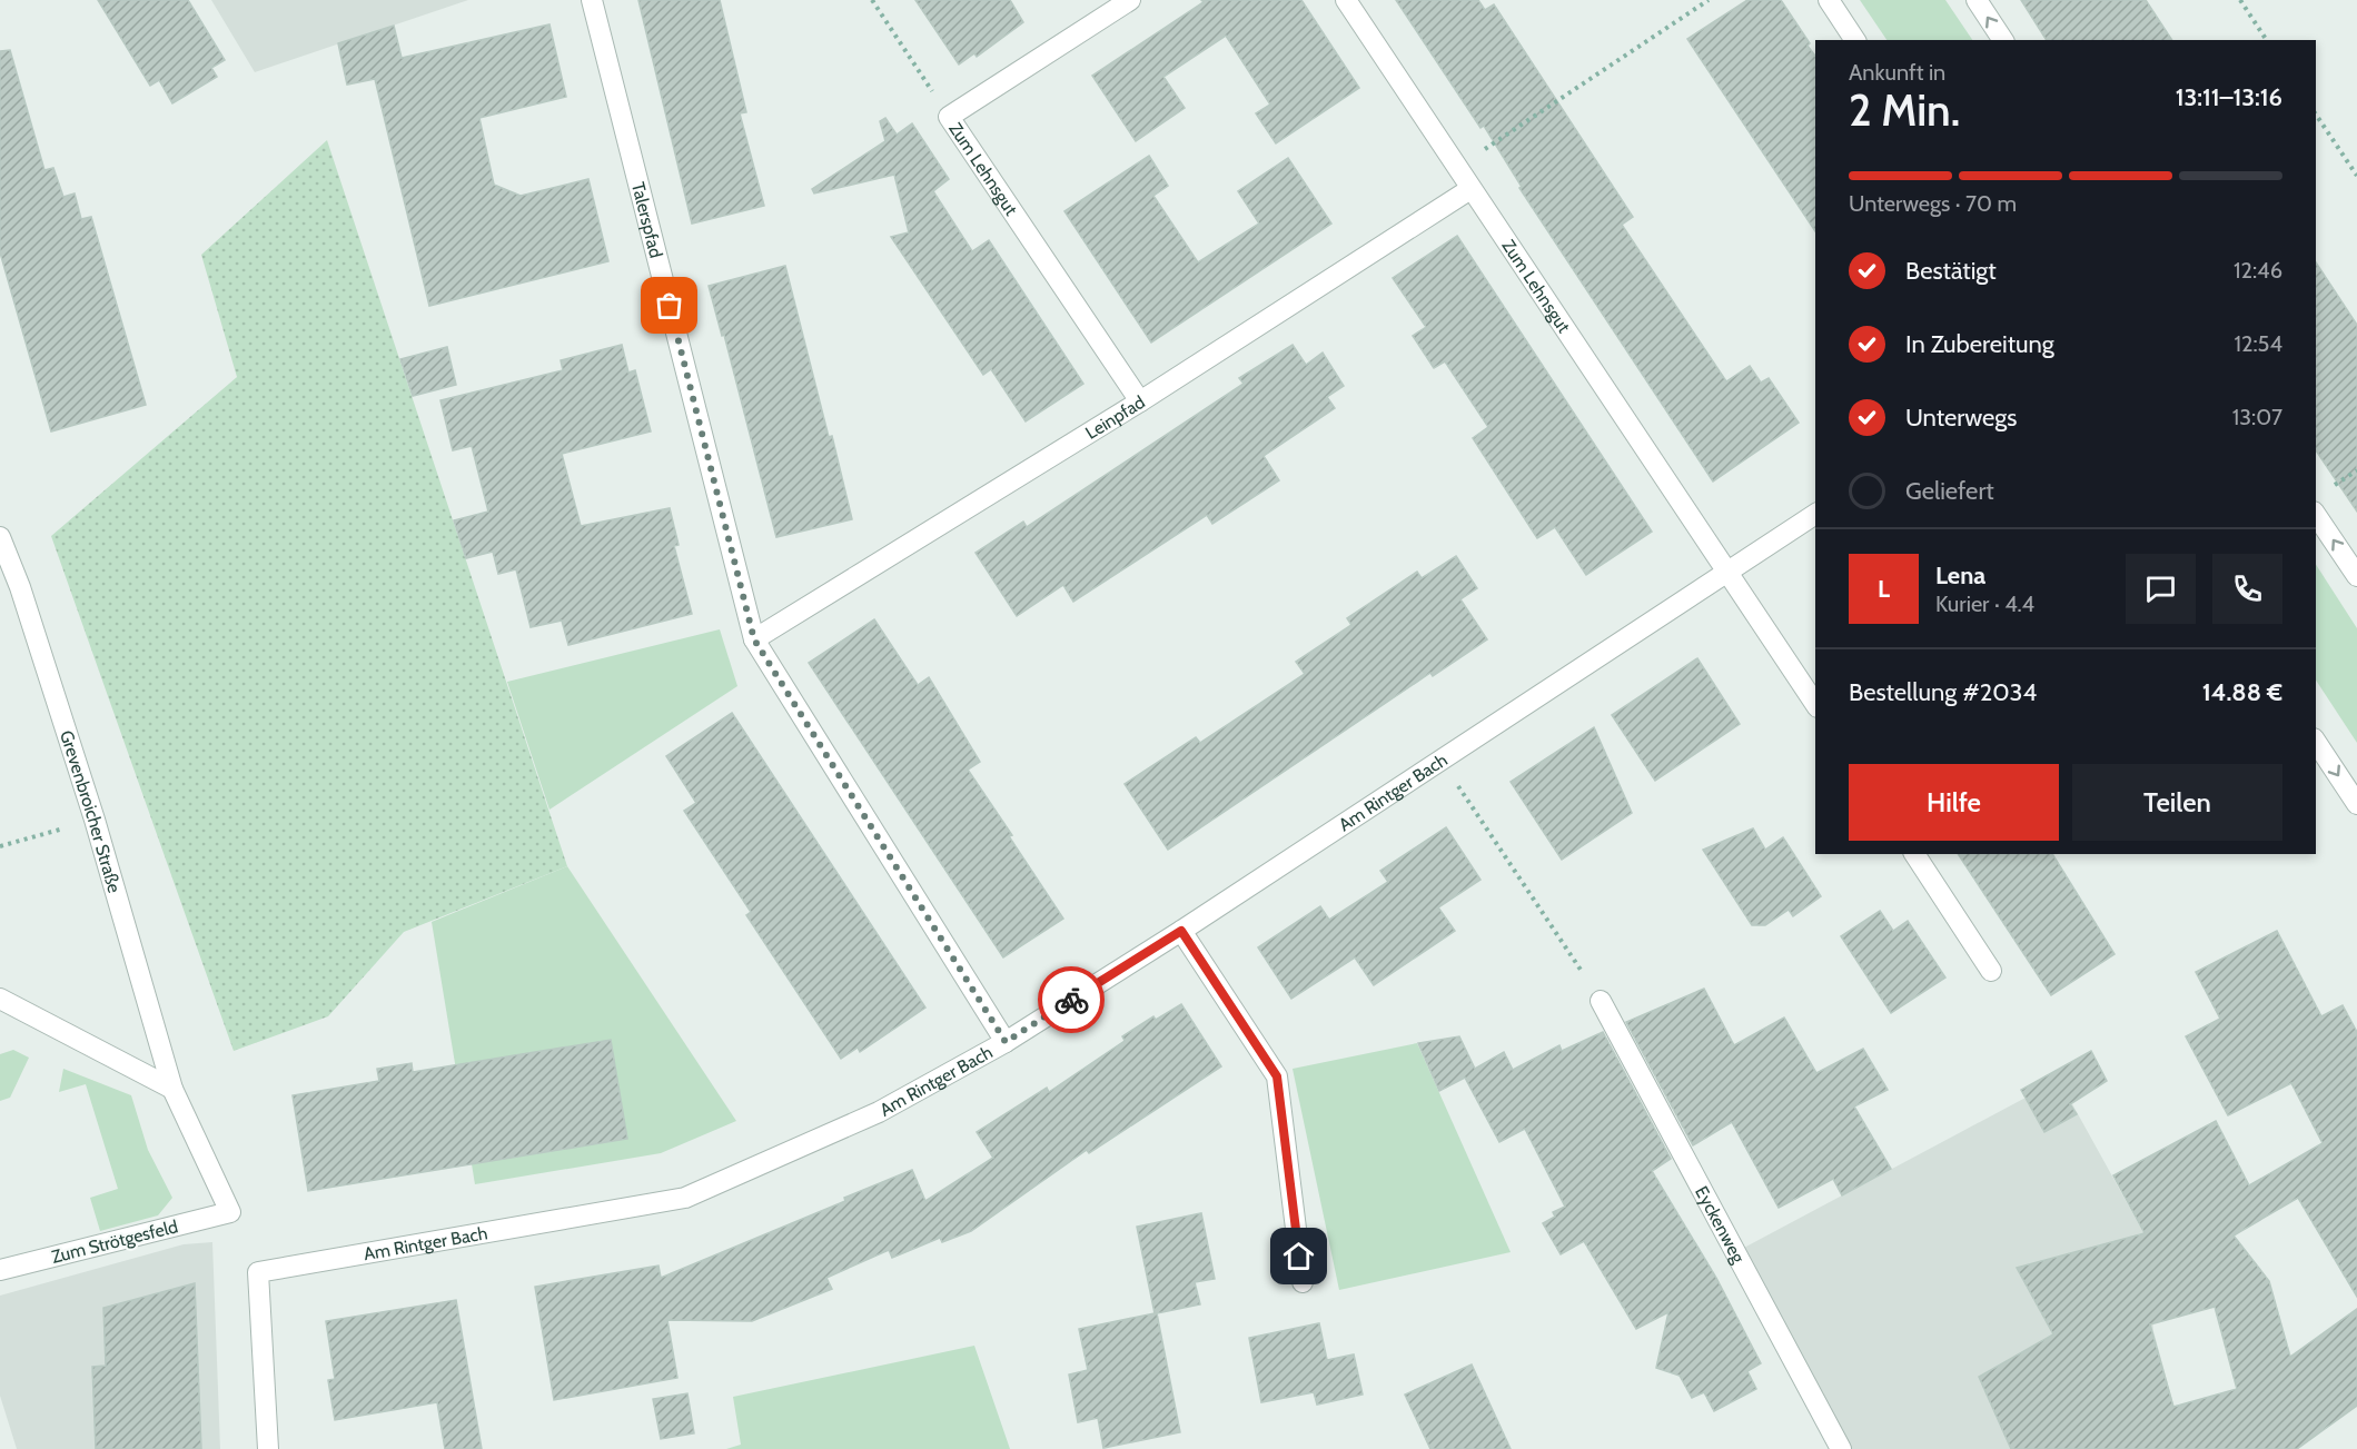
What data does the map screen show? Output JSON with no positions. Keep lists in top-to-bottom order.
{
  "streets": {
    "street": [
      "Zum Lehnsgut",
      "Talerspfad",
      "Leinpfad",
      "Am Rintger Bach",
      "Grevenbroicher Straße",
      "Eyckenweg",
      "Zum Strötgesfeld"
    ]
  },
  "crossings": [
    ["Zum Lehnsgut", "Leinpfad"],
    ["Zum Lehnsgut", "Am Rintger Bach"],
    ["Talerspfad", "Leinpfad"],
    ["Talerspfad", "Am Rintger Bach"],
    ["Grevenbroicher Straße", "Zum Strötgesfeld"]
  ],
  "page": {
    "heading": ["2 Min.", "Ankunft in", "13:11–13:16"],
    "panel": [
      "Lena",
      "Kurier · 4.4",
      "Bestellung #2034",
      "14.88 €"
    ],
    "bar": "Unterwegs · 70 m",
    "list": [
      ["Bestätigt", "12:46"],
      ["In Zubereitung", "12:54"],
      ["Unterwegs", "13:07"],
      "Geliefert"
    ],
    "round": "L",
    "buttons": ["Hilfe", "Teilen"]
  }
}
